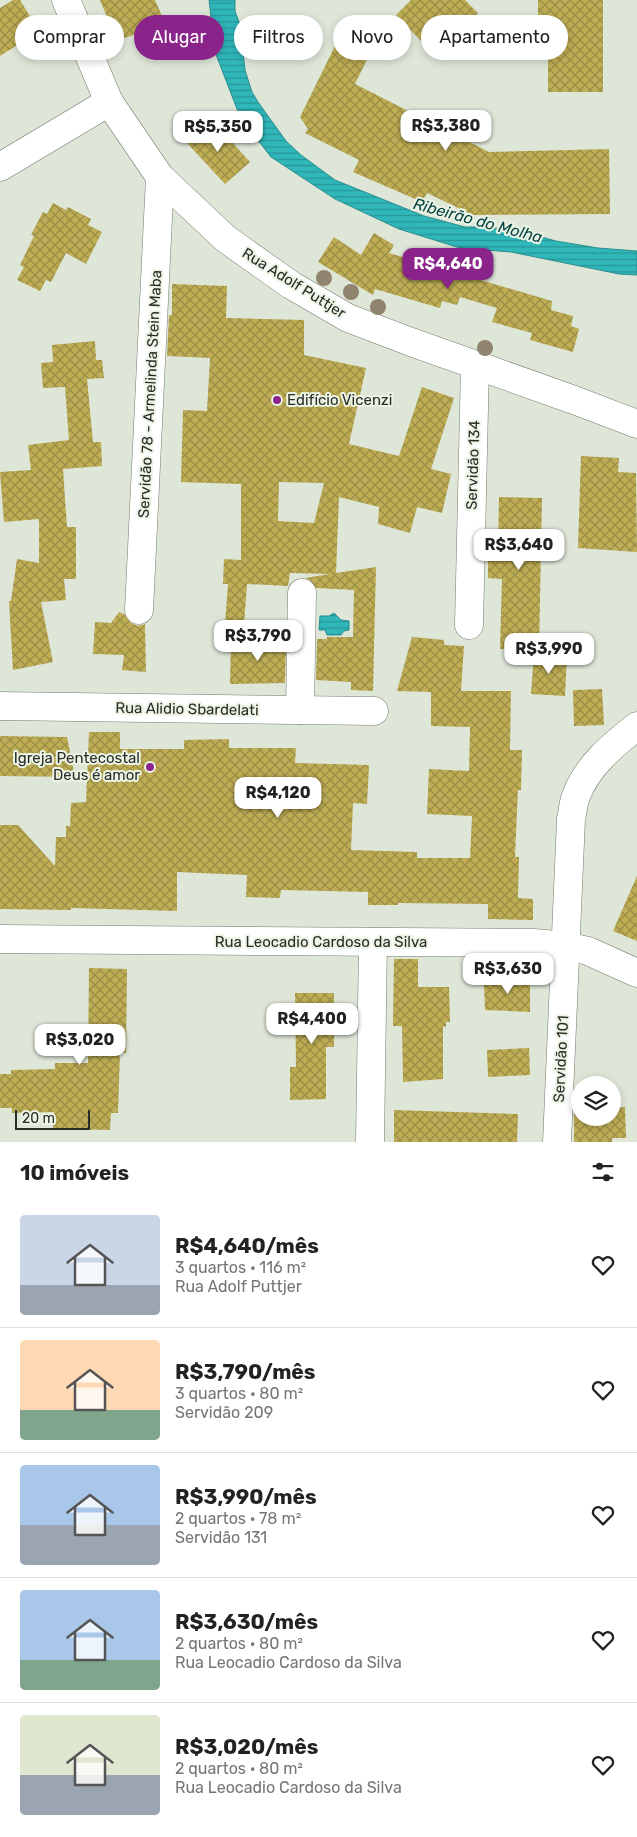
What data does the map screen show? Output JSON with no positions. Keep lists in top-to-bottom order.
{
  "streets": {
    "street": [
      "Rua Adolf Puttjer",
      "Servidão 78 - Armelinda Stein Maba",
      "Servidão 134",
      "Rua Alidio Sbardelati",
      "Rua Leocadio Cardoso da Silva",
      "Servidão 101"
    ]
  },
  "crossings": [
    ["Rua Adolf Puttjer", "Servidão 78 - Armelinda Stein Maba"],
    ["Rua Adolf Puttjer", "Servidão 134"],
    ["Rua Leocadio Cardoso da Silva", "Servidão 101"]
  ],
  "water": ["Ribeirão do Molha"],
  "places": ["Edifício Vicenzi", "Igreja Pentecostal Deus é amor"],
  "scale_bar": "20 m",
  "page": {
    "chip": [
      "Comprar",
      "Alugar",
      "Filtros",
      "Novo",
      "Apartamento"
    ],
    "price": [
      "R$3,380",
      "R$5,350",
      "R$4,640",
      "R$3,640",
      "R$3,790",
      "R$3,990",
      "R$4,120",
      "R$3,630",
      "R$4,400",
      "R$3,020"
    ],
    "scale": "20 m",
    "heading": "10 imóveis",
    "list": [
      {
        "name": "R$4,640/mês",
        "note": "3 quartos · 116 m² · Rua Adolf Puttjer"
      },
      {
        "name": "R$3,790/mês",
        "note": "3 quartos · 80 m² · Servidão 209"
      },
      {
        "name": "R$3,990/mês",
        "note": "2 quartos · 78 m² · Servidão 131"
      },
      {
        "name": "R$3,630/mês",
        "note": "2 quartos · 80 m² · Rua Leocadio Cardoso da Silva"
      },
      {
        "name": "R$3,020/mês",
        "note": "2 quartos · 80 m² · Rua Leocadio Cardoso da Silva"
      }
    ]
  }
}
